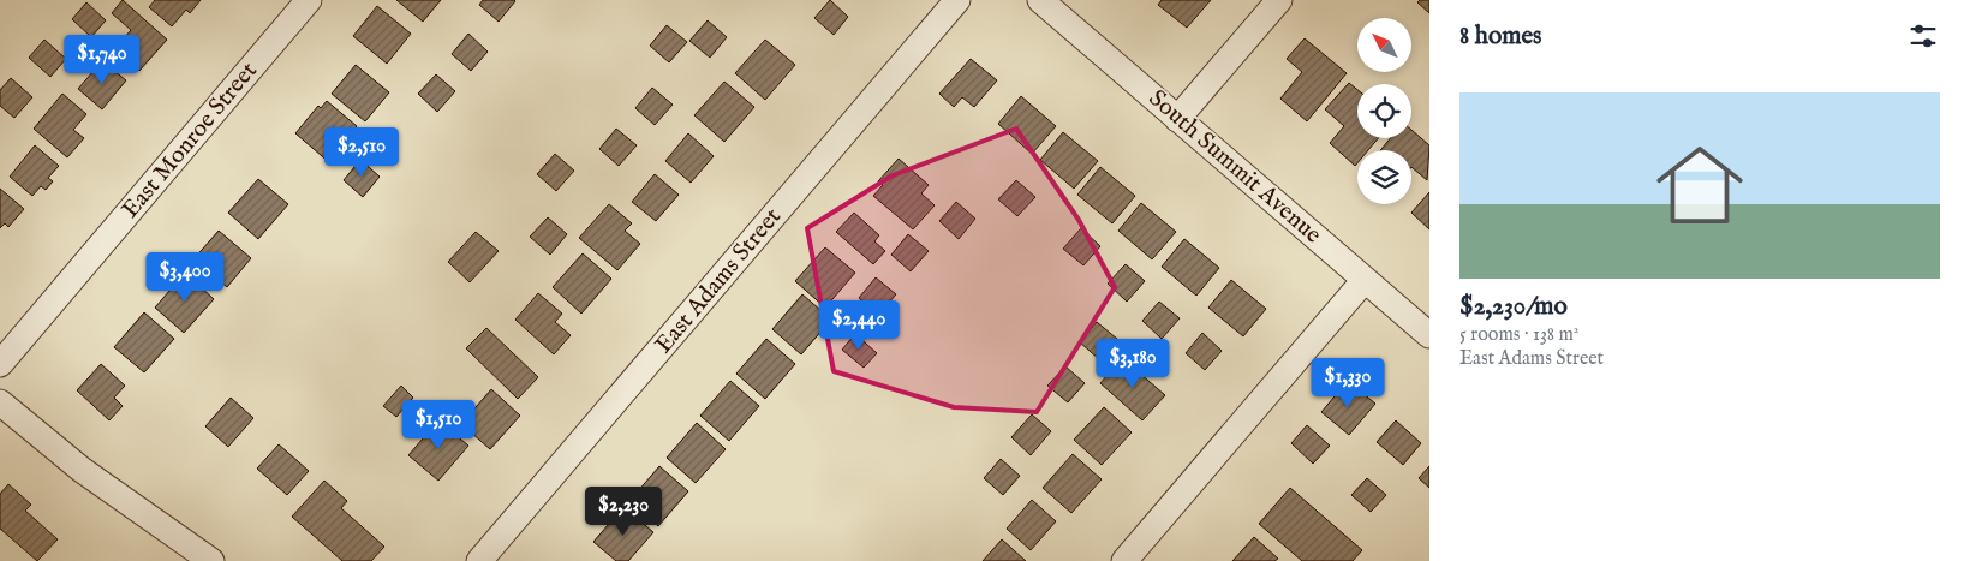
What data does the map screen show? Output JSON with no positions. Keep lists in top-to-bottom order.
{
  "streets": {
    "street": ["East Monroe Street", "South Summit Avenue", "East Adams Street"]
  },
  "north": "top left",
  "page": {
    "heading": "8 homes",
    "price": [
      "$1,740",
      "$2,510",
      "$3,400",
      "$2,440",
      "$3,180",
      "$1,330",
      "$1,510",
      "$2,230"
    ],
    "list": [
      {
        "name": "$2,230/mo",
        "note": "5 rooms · 138 m² · East Adams Street"
      }
    ]
  }
}
